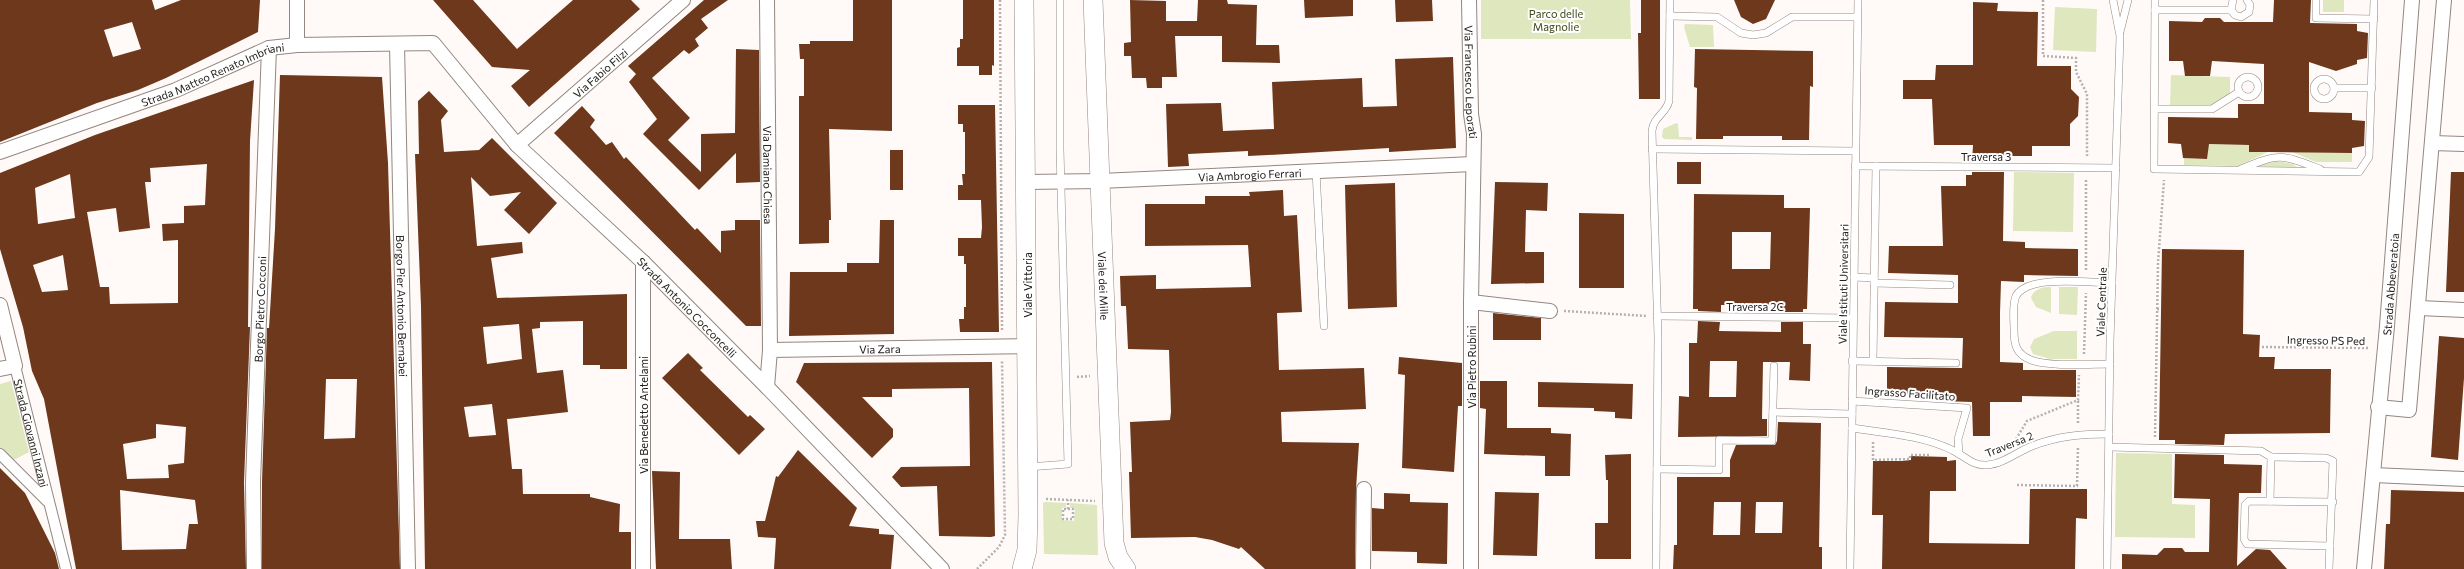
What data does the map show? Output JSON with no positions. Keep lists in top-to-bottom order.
{
  "streets": {
    "main road": ["Viale Vittoria", "Viale dei Mille"],
    "street": [
      "Via Fabio Filzi",
      "Strada Matteo Renato Imbriani",
      "Via Francesco Leporati",
      "Via Ambrogio Ferrari",
      "Via Damiano Chiesa",
      "Strada Abbeveratoia",
      "Borgo Pier Antonio Bernabei",
      "Strada Antonio Cocconcelli",
      "Borgo Pietro Cocconi",
      "Via Zara",
      "Via Pietro Rubini",
      "Via Benedetto Antelami",
      "Strada Giovanni Inzani"
    ],
    "lane": [
      "Traversa 3",
      "Viale Istituti Universitari",
      "Viale Centrale",
      "Traversa 2C",
      "Ingrasso Facilitato",
      "Traversa 2"
    ],
    "path": ["Ingresso PS Ped"]
  },
  "crossings": [
    ["Via Fabio Filzi", "Strada Antonio Cocconcelli"],
    ["Strada Matteo Renato Imbriani", "Borgo Pier Antonio Bernabei"],
    ["Strada Matteo Renato Imbriani", "Strada Antonio Cocconcelli"],
    ["Strada Matteo Renato Imbriani", "Borgo Pietro Cocconi"],
    ["Via Francesco Leporati", "Via Ambrogio Ferrari"],
    ["Via Francesco Leporati", "Via Pietro Rubini"],
    ["Traversa 3", "Viale Istituti Universitari"],
    ["Traversa 3", "Viale Centrale"],
    ["Via Ambrogio Ferrari", "Viale Vittoria"],
    ["Via Ambrogio Ferrari", "Viale dei Mille"],
    ["Via Ambrogio Ferrari", "Via Pietro Rubini"],
    ["Via Damiano Chiesa", "Via Zara"],
    ["Viale Istituti Universitari", "Traversa 2C"],
    ["Viale Istituti Universitari", "Ingrasso Facilitato"],
    ["Viale Istituti Universitari", "Traversa 2"],
    ["Viale Vittoria", "Via Zara"],
    ["Strada Abbeveratoia", "Ingresso PS Ped"],
    ["Viale Centrale", "Traversa 2"],
    ["Strada Antonio Cocconcelli", "Via Benedetto Antelami"],
    ["Ingrasso Facilitato", "Traversa 2"]
  ],
  "parks": ["Parco delle Magnolie"]
}
